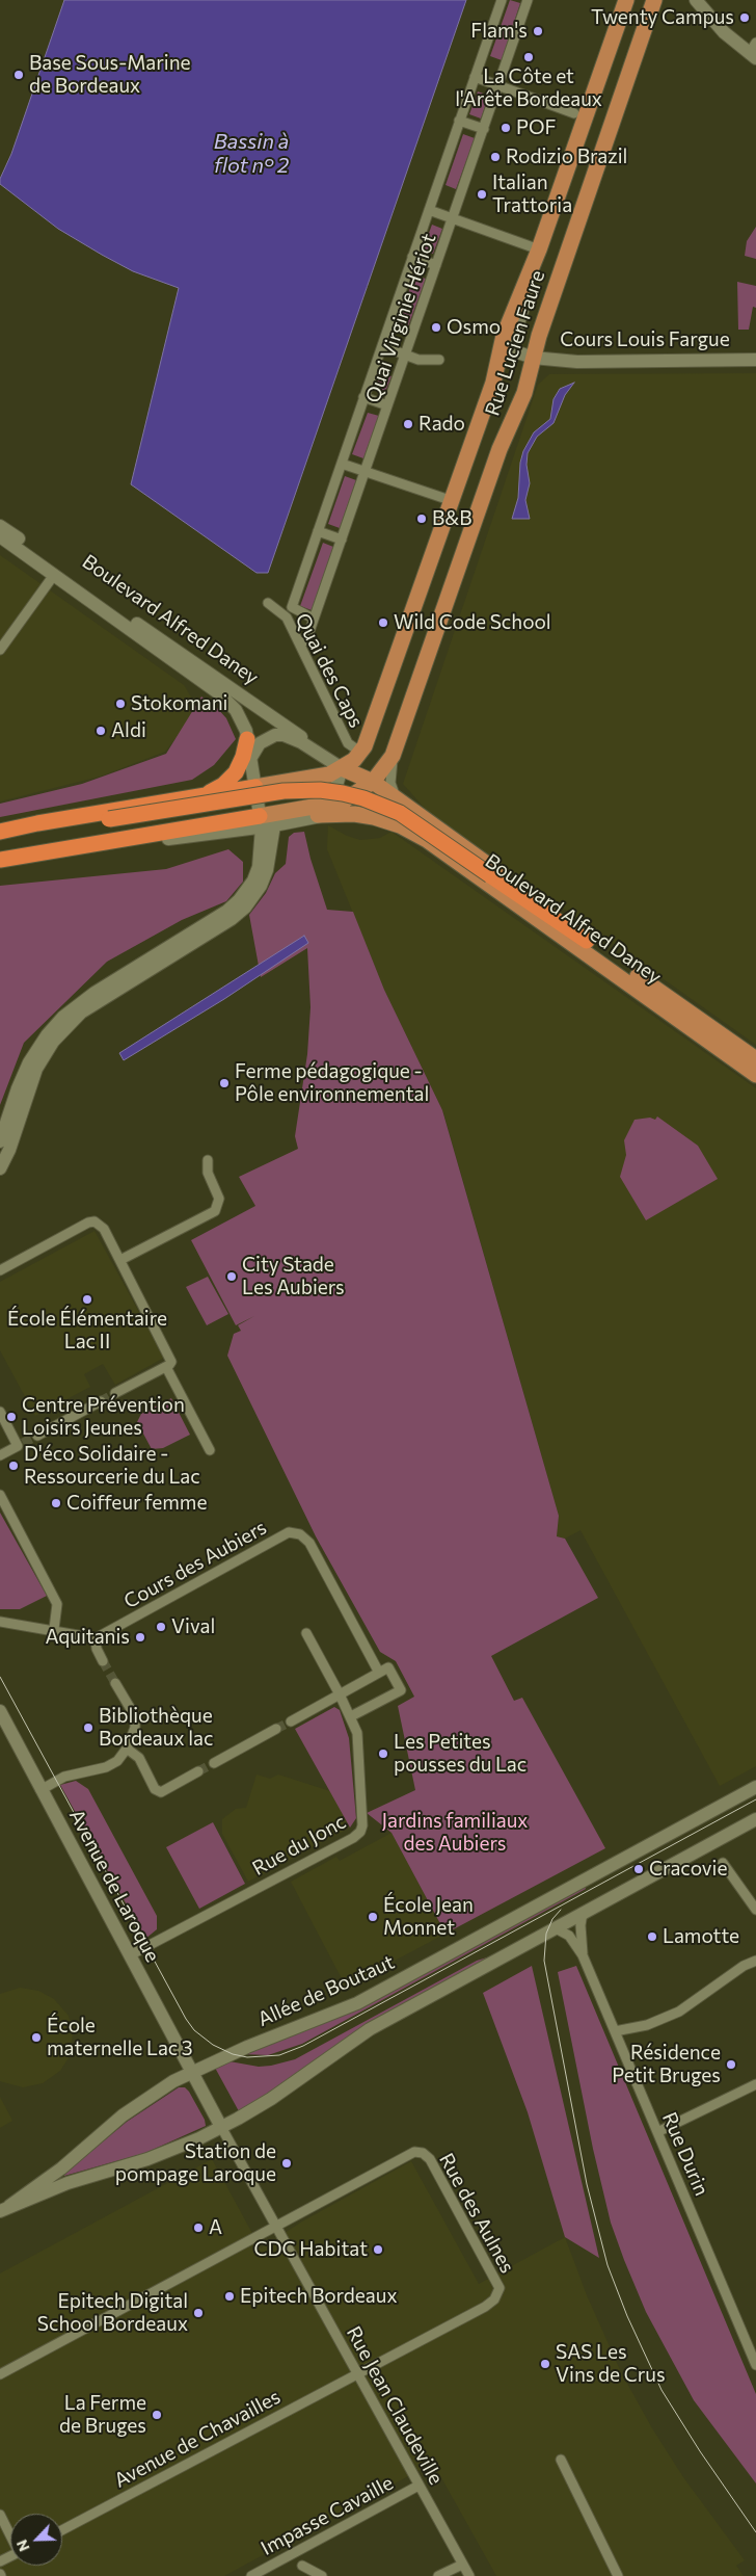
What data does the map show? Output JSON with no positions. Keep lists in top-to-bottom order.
{
  "streets": {
    "main road": [
      "Cours Louis Fargue",
      "Rue Lucien Faure",
      "Boulevard Alfred Daney",
      "Avenue de Laroque",
      "Allée de Boutaut"
    ],
    "street": [
      "Quai Virginie Hériot",
      "Quai des Caps",
      "Cours des Aubiers",
      "Rue du Jonc",
      "Rue Durin",
      "Rue des Aulnes",
      "Rue Jean Claudeville",
      "Avenue de Chavailles",
      "Impasse Cavaille"
    ]
  },
  "crossings": [
    ["Quai Virginie Hériot", "Quai des Caps"],
    ["Cours Louis Fargue", "Rue Lucien Faure"],
    ["Rue Lucien Faure", "Boulevard Alfred Daney"],
    ["Rue Lucien Faure", "Quai des Caps"],
    ["Rue du Jonc", "Avenue de Laroque"],
    ["Avenue de Laroque", "Allée de Boutaut"],
    ["Avenue de Laroque", "Rue Jean Claudeville"],
    ["Allée de Boutaut", "Rue Durin"],
    ["Allée de Boutaut", "Rue Jean Claudeville"],
    ["Rue des Aulnes", "Rue Jean Claudeville"],
    ["Rue des Aulnes", "Avenue de Chavailles"],
    ["Rue Jean Claudeville", "Avenue de Chavailles"],
    ["Rue Jean Claudeville", "Impasse Cavaille"]
  ],
  "water": ["Bassin à flot n° 2"],
  "parks": ["Jardins familiaux des Aubiers"],
  "places": [
    "Twenty Campus",
    "Flam's",
    "La Côte et l'Arête Bordeaux",
    "Base Sous-Marine de Bordeaux",
    "POF",
    "Rodizio Brazil",
    "Italian Trattoria",
    "Osmo",
    "Rado",
    "B&B",
    "Wild Code School",
    "Stokomani",
    "Aldi",
    "Ferme pédagogique - Pôle environnemental",
    "City Stade Les Aubiers",
    "École Élémentaire Lac II",
    "Centre Prévention Loisirs Jeunes",
    "D'éco Solidaire - Ressourcerie du Lac",
    "Coiffeur femme",
    "Vival",
    "Aquitanis",
    "Bibliothèque Bordeaux lac",
    "Les Petites pousses du Lac",
    "Cracovie",
    "École Jean Monnet",
    "Lamotte",
    "École maternelle Lac 3",
    "Résidence Petit Bruges",
    "Station de pompage Laroque",
    "A",
    "CDC Habitat",
    "Epitech Bordeaux",
    "Epitech Digital School Bordeaux",
    "SAS Les Vins de Crus",
    "La Ferme de Bruges"
  ],
  "north": "bottom left"
}
